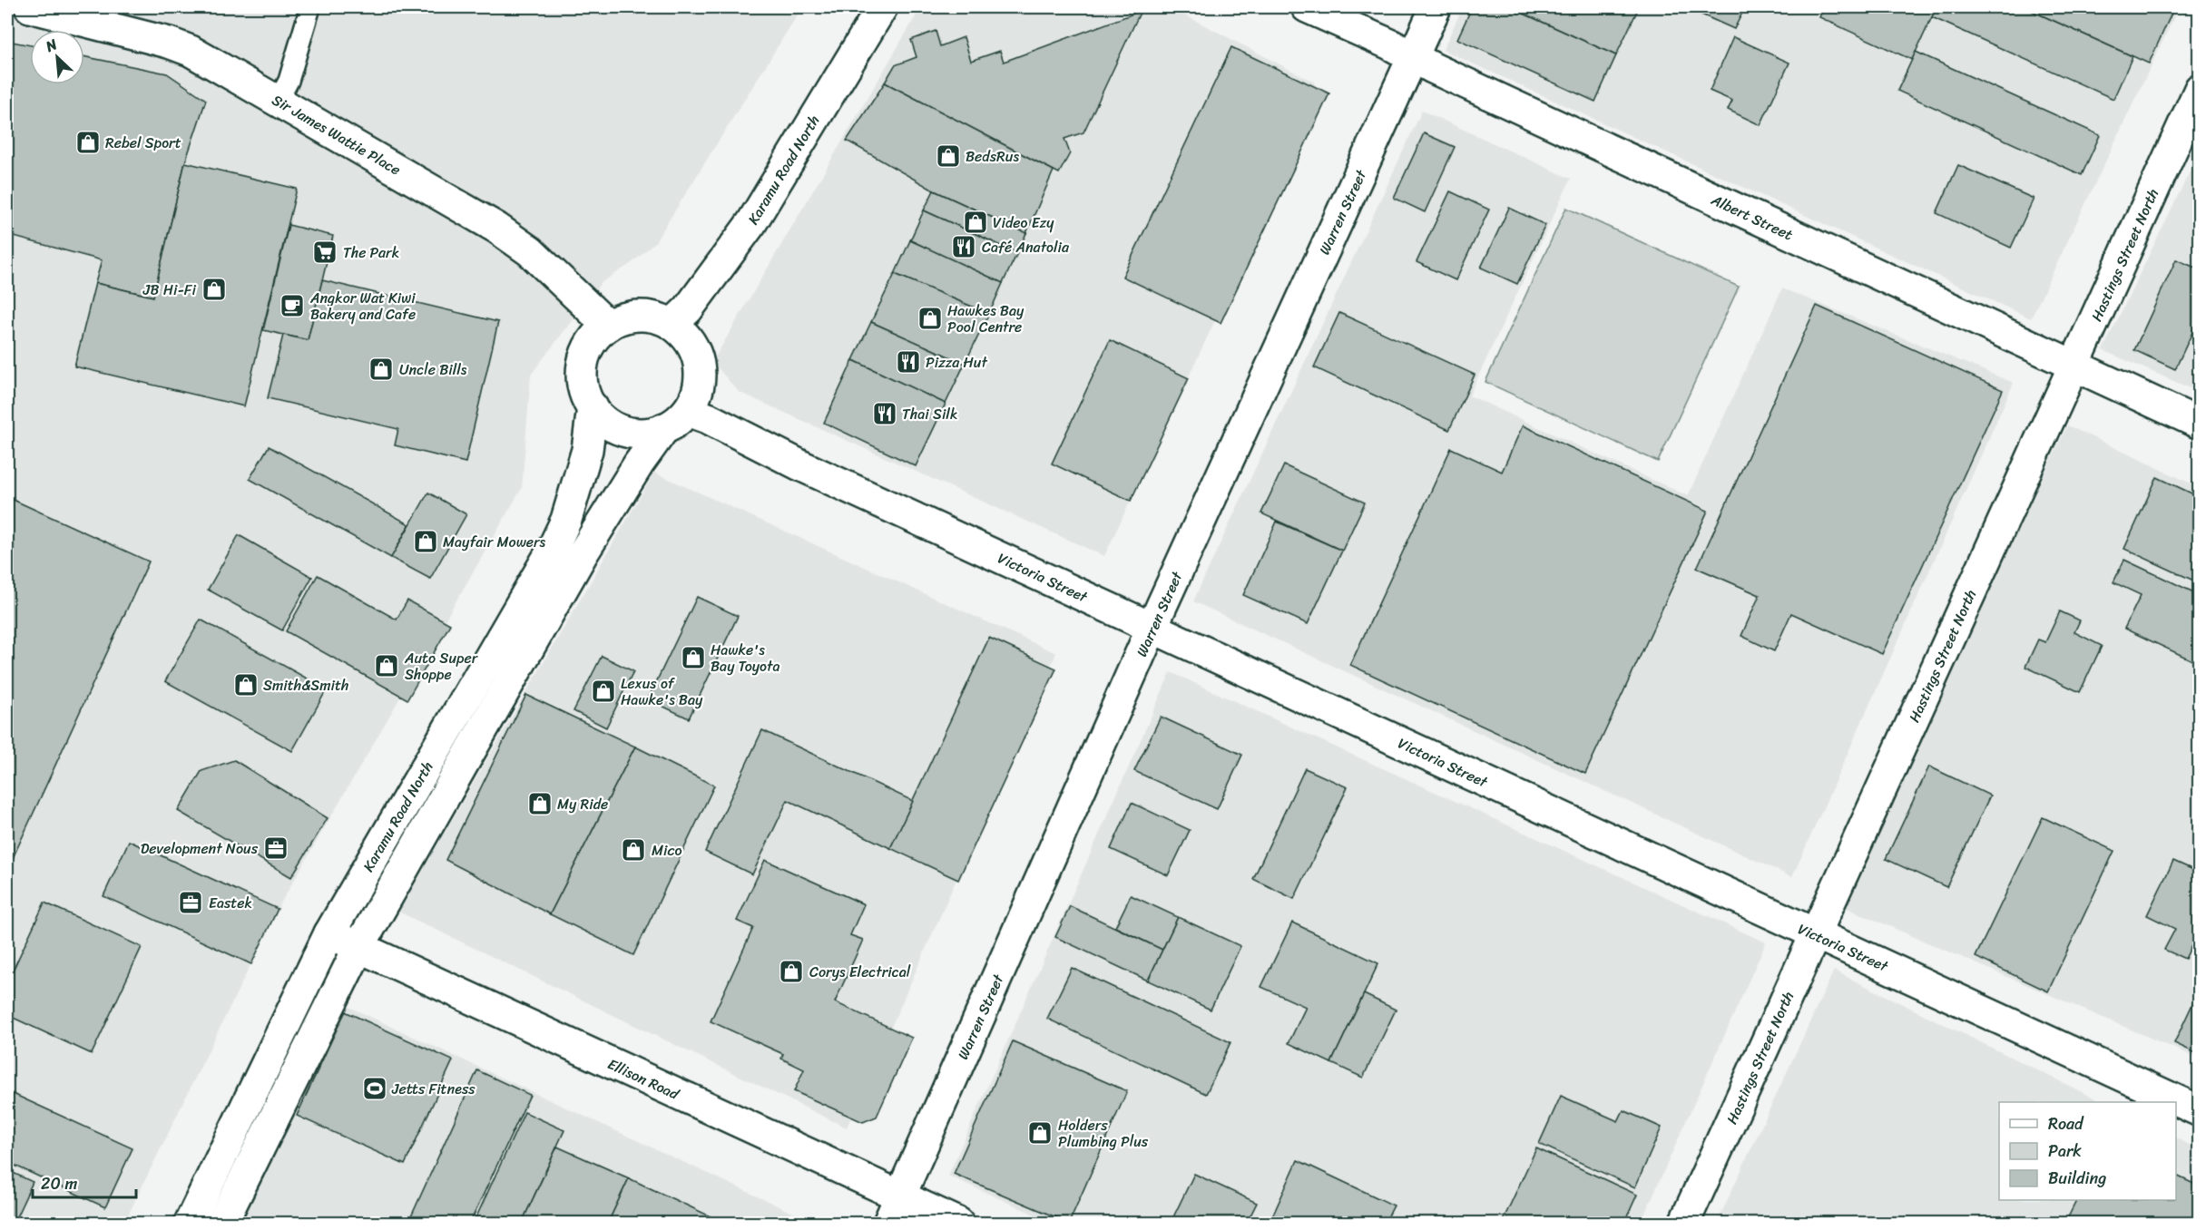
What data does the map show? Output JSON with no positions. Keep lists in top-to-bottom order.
{
  "streets": {
    "street": [
      "Sir James Wattie Place",
      "Karamu Road North",
      "Warren Street",
      "Albert Street",
      "Hastings Street North",
      "Victoria Street",
      "Ellison Road"
    ]
  },
  "crossings": [
    ["Sir James Wattie Place", "Karamu Road North"],
    ["Sir James Wattie Place", "Victoria Street"],
    ["Karamu Road North", "Victoria Street"],
    ["Karamu Road North", "Ellison Road"],
    ["Warren Street", "Albert Street"],
    ["Warren Street", "Victoria Street"],
    ["Warren Street", "Ellison Road"],
    ["Albert Street", "Hastings Street North"],
    ["Hastings Street North", "Victoria Street"]
  ],
  "places": {
    "shop": [
      "Rebel Sport",
      "BedsRus",
      "Video Ezy",
      "JB Hi-Fi",
      "Hawkes Bay Pool Centre",
      "Uncle Bills",
      "Mayfair Mowers",
      "Hawke's Bay Toyota",
      "Auto Super Shoppe",
      "Smith&Smith",
      "Lexus of Hawke's Bay",
      "My Ride",
      "Mico",
      "Corys Electrical",
      "Holders Plumbing Plus"
    ],
    "restaurant": ["Café Anatolia", "Pizza Hut", "Thai Silk"],
    "supermarket": ["The Park"],
    "cafe": ["Angkor Wat Kiwi Bakery and Cafe"],
    "office": ["Development Nous", "Eastek"],
    "sports": ["Jetts Fitness"]
  },
  "legend": ["Road", "Park", "Building"],
  "scale_bar": "20 m",
  "north": "top left"
}
